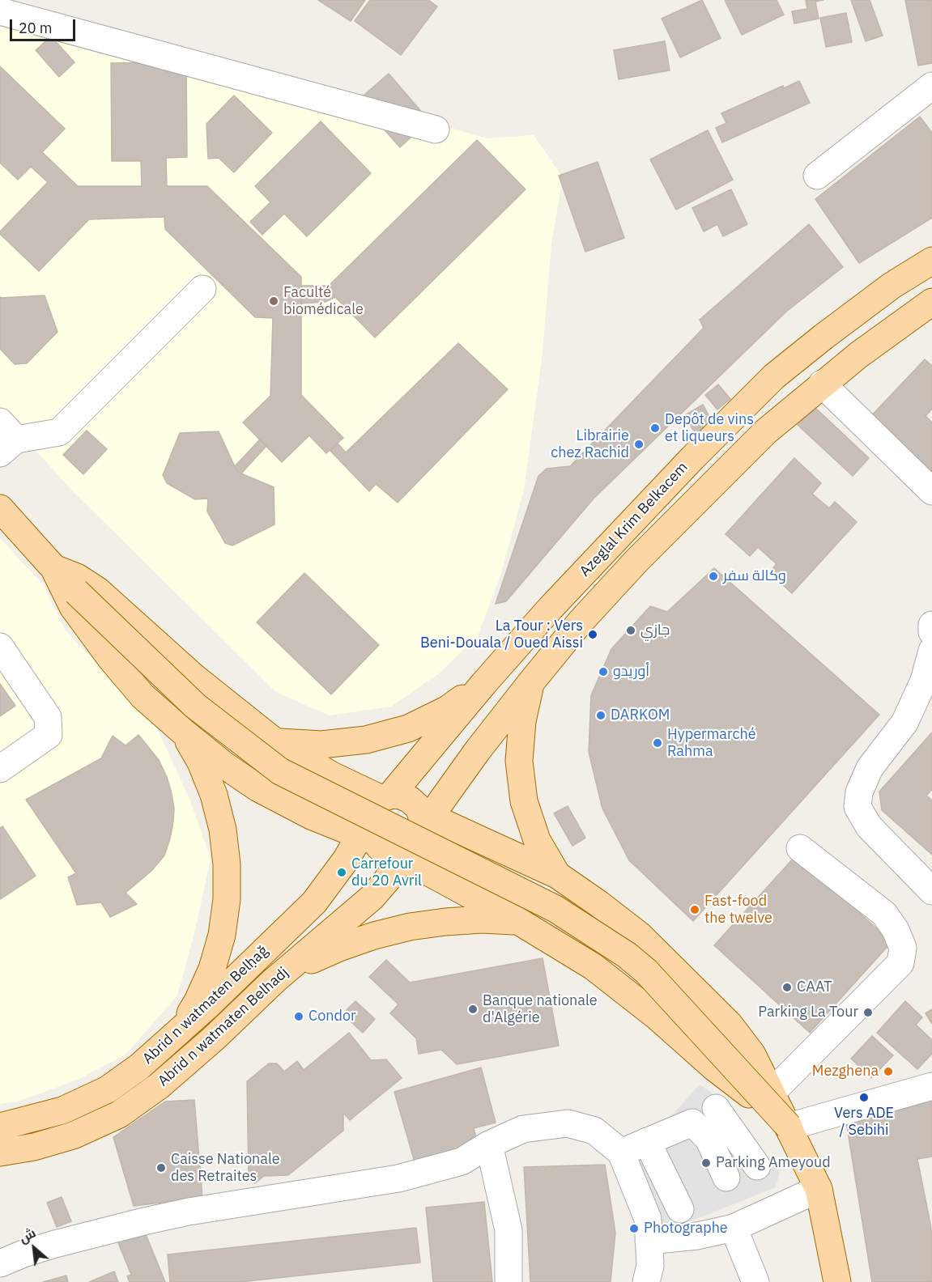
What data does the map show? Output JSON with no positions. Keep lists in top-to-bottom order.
{
  "streets": {
    "main road": ["Azeglal Krim Belkacem", "Abrid n watmaten Belḥaǧ", "Abrid n watmaten Belhadj"]
  },
  "crossings": [
    ["Azeglal Krim Belkacem", "Abrid n watmaten Belḥaǧ"],
    ["Azeglal Krim Belkacem", "Abrid n watmaten Belhadj"],
    ["Abrid n watmaten Belḥaǧ", "Abrid n watmaten Belhadj"]
  ],
  "places": [
    "Faculté biomédicale",
    "Depôt de vins et liqueurs",
    "Librairie chez Rachid",
    "وكالة سفر",
    "جازي",
    "La Tour : Vers Beni-Douala / Oued Aissi",
    "أوريدو",
    "DARKOM",
    "Hypermarché Rahma",
    "Carrefour du 20 Avril",
    "Fast-food the twelve",
    "CAAT",
    "Banque nationale d'Algérie",
    "Parking La Tour",
    "Condor",
    "Mezghena",
    "Vers ADE / Sebihi",
    "Parking Ameyoud",
    "Caisse Nationale des Retraites",
    "Photographe"
  ],
  "scale_bar": "20 m",
  "north": "top left"
}
